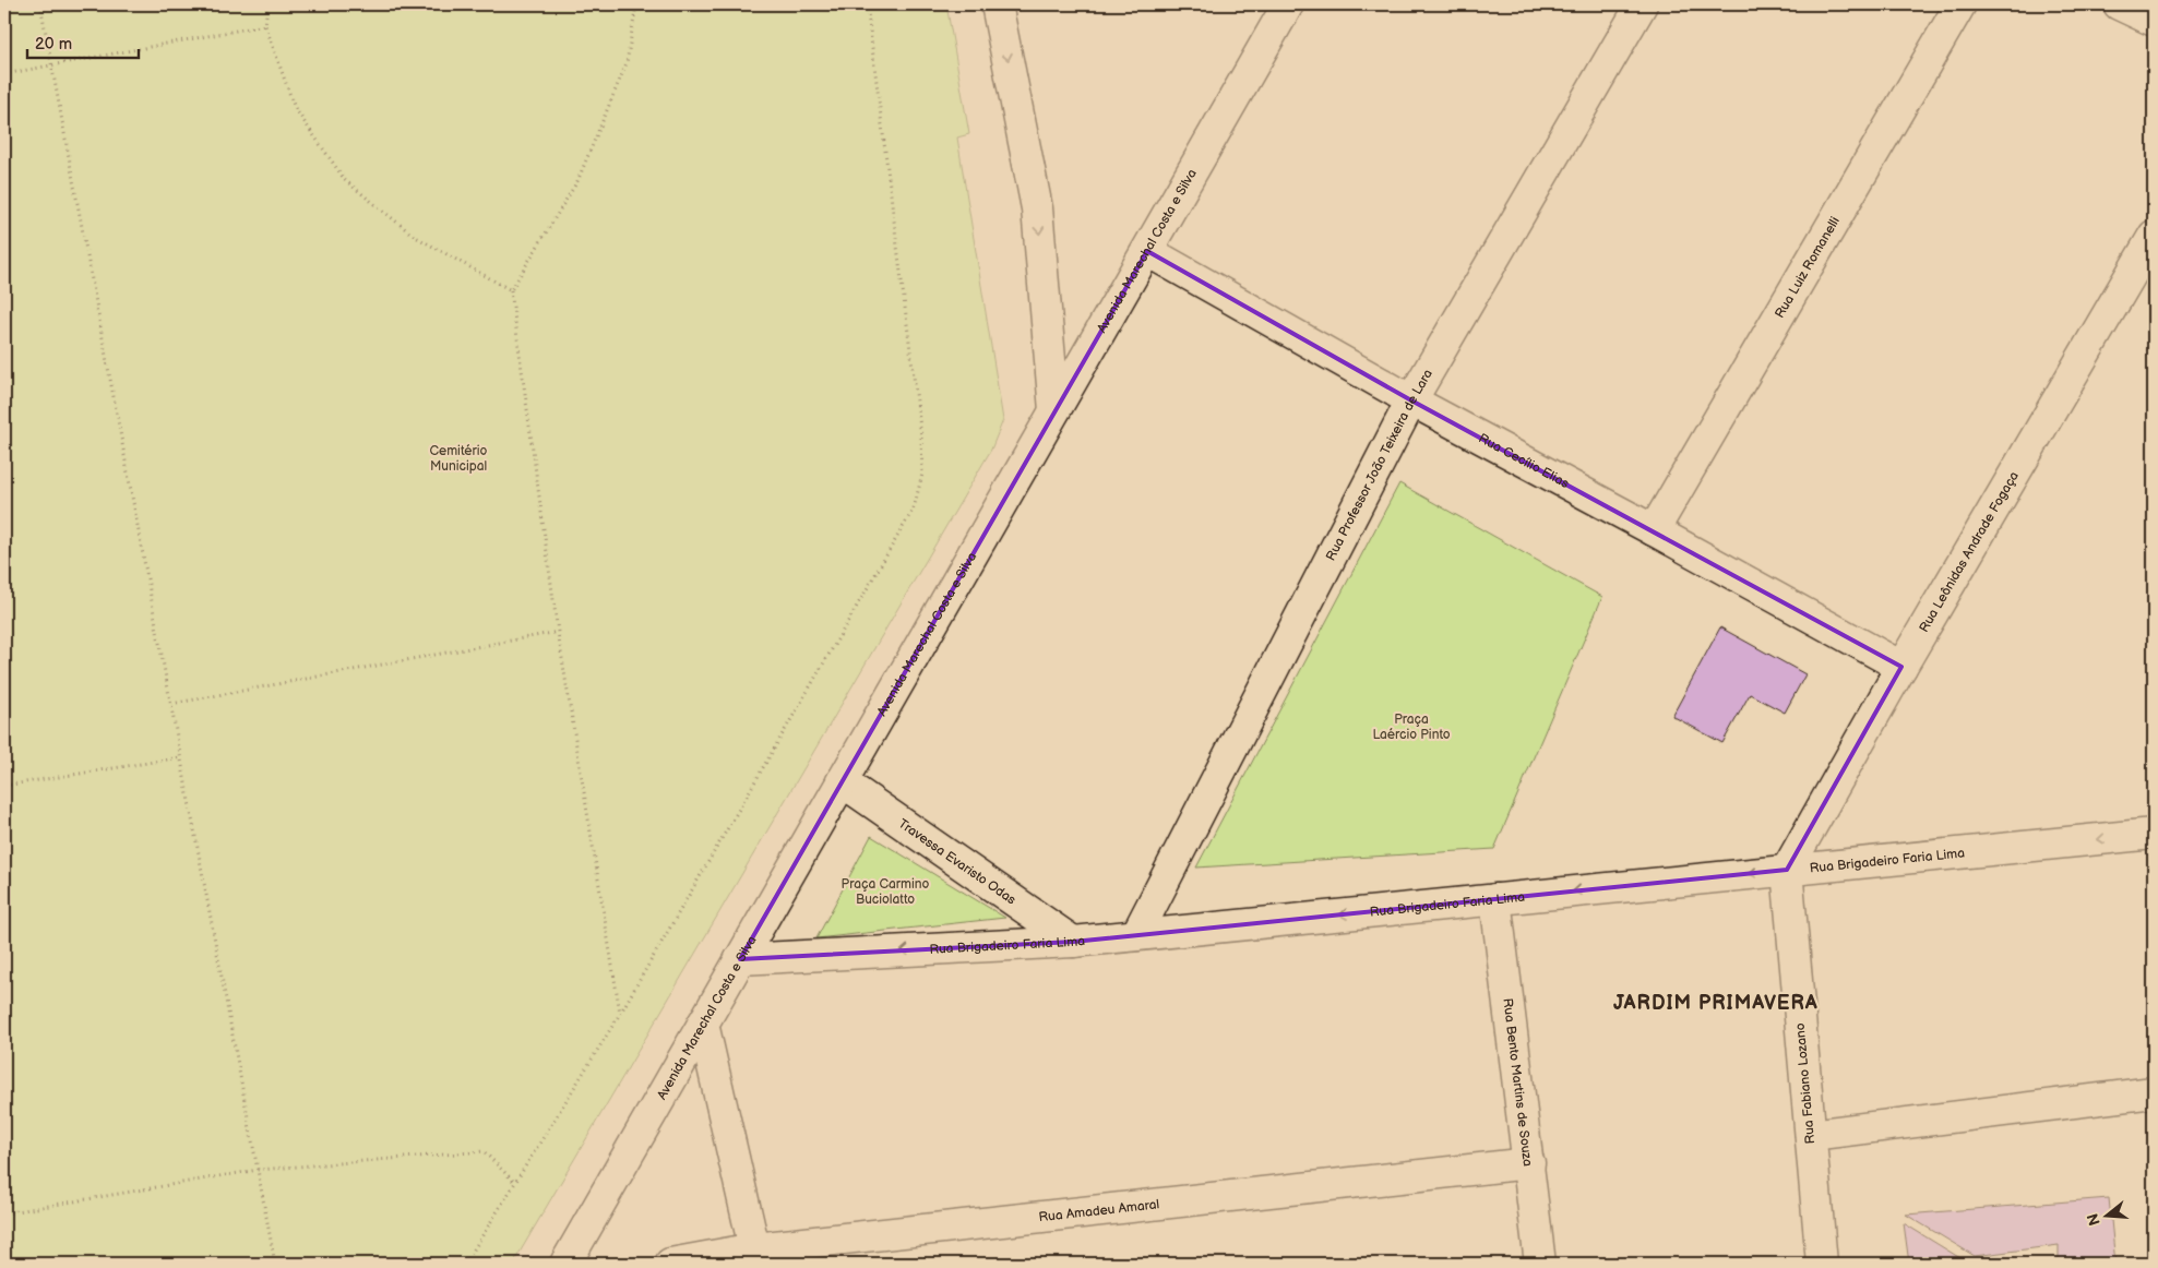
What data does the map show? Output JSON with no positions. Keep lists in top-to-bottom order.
{
  "streets": {
    "street": [
      "Avenida Marechal Costa e Silva",
      "Rua Luiz Romanelli",
      "Rua Cecílio Elias",
      "Rua Professor João Teixeira de Lara",
      "Rua Leônidas Andrade Fogaça",
      "Rua Brigadeiro Faria Lima",
      "Travessa Evaristo Odas",
      "Rua Bento Martins de Souza",
      "Rua Fabiano Lozano",
      "Rua Amadeu Amaral"
    ]
  },
  "crossings": [
    ["Avenida Marechal Costa e Silva", "Rua Cecílio Elias"],
    ["Avenida Marechal Costa e Silva", "Rua Brigadeiro Faria Lima"],
    ["Avenida Marechal Costa e Silva", "Travessa Evaristo Odas"],
    ["Rua Luiz Romanelli", "Rua Cecílio Elias"],
    ["Rua Cecílio Elias", "Rua Professor João Teixeira de Lara"],
    ["Rua Cecílio Elias", "Rua Leônidas Andrade Fogaça"],
    ["Rua Professor João Teixeira de Lara", "Rua Brigadeiro Faria Lima"],
    ["Rua Leônidas Andrade Fogaça", "Rua Brigadeiro Faria Lima"],
    ["Rua Leônidas Andrade Fogaça", "Rua Fabiano Lozano"],
    ["Rua Brigadeiro Faria Lima", "Travessa Evaristo Odas"],
    ["Rua Brigadeiro Faria Lima", "Rua Bento Martins de Souza"],
    ["Rua Brigadeiro Faria Lima", "Rua Fabiano Lozano"],
    ["Rua Bento Martins de Souza", "Rua Amadeu Amaral"]
  ],
  "one_way": ["Rua Brigadeiro Faria Lima"],
  "districts": ["JARDIM PRIMAVERA"],
  "parks": ["Cemitério Municipal", "Praça Laércio Pinto", "Praça Carmino Buciolatto"],
  "scale_bar": "20 m",
  "north": "left"
}
